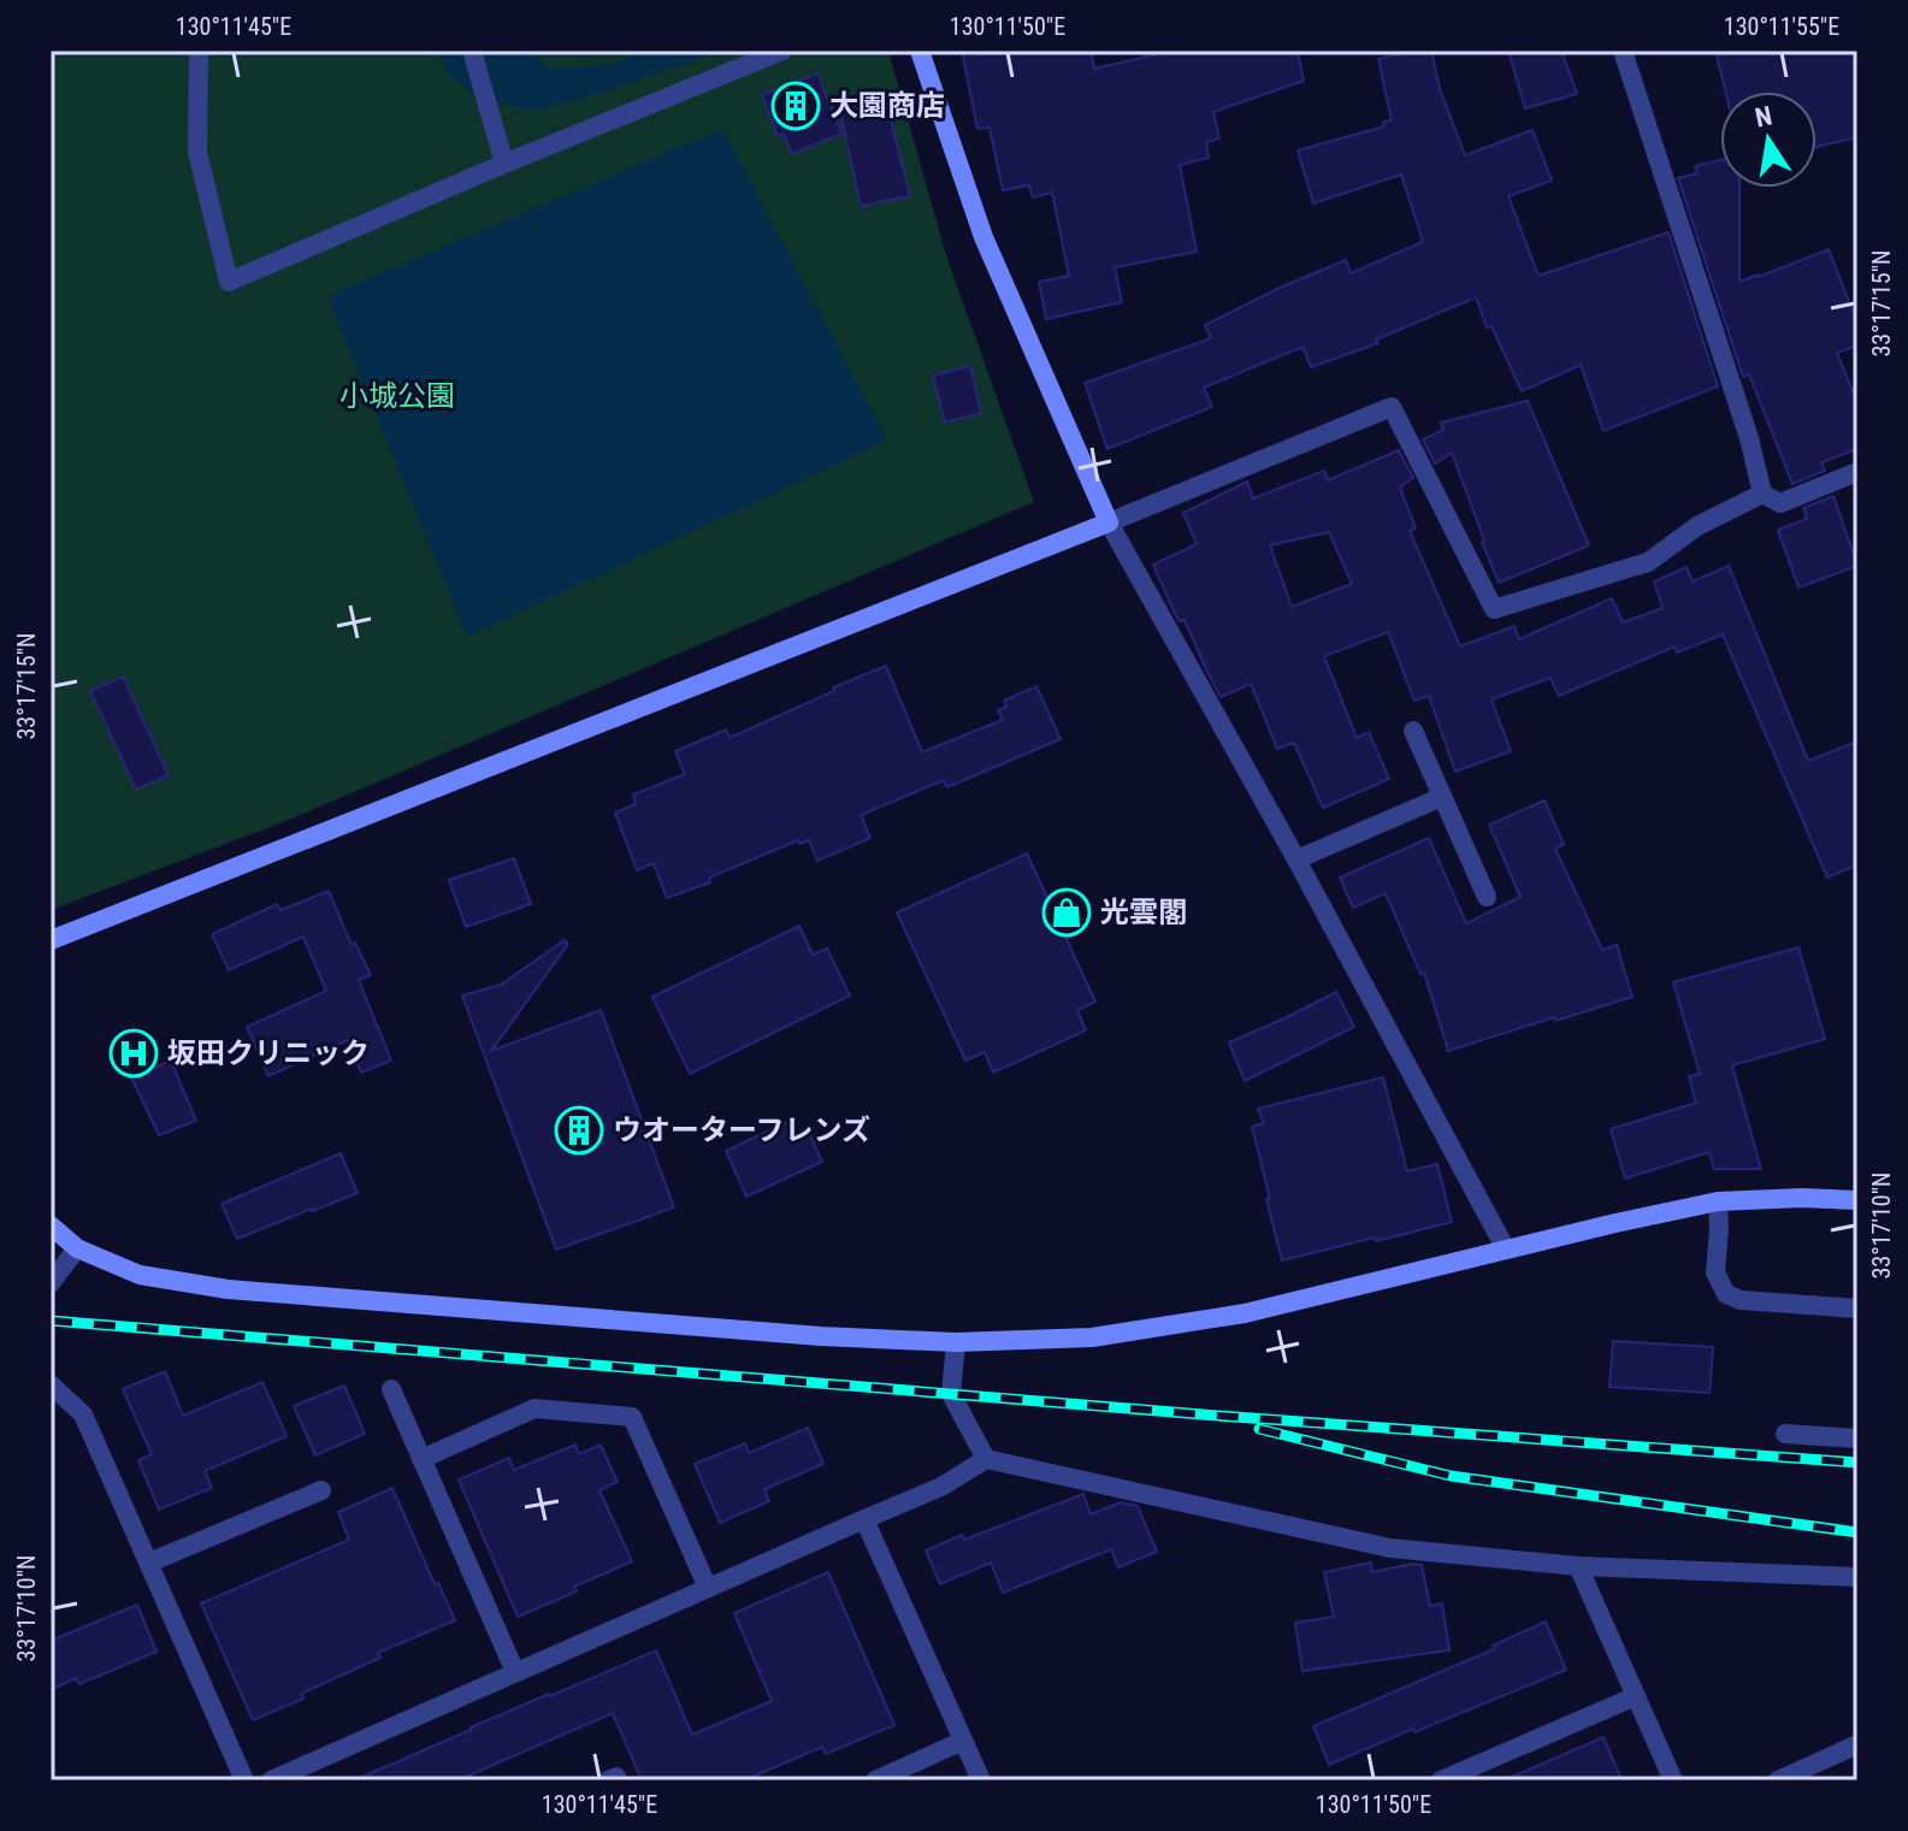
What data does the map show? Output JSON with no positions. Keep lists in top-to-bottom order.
{
  "parks": ["小城公園"],
  "places": {
    "building": ["大園商店", "ウオーターフレンズ"],
    "shop": ["光雲閣"],
    "hospital": ["坂田クリニック"]
  },
  "north": "top",
  "coordinates": [
    "130°11'45\"E",
    "130°11'50\"E",
    "130°11'55\"E",
    "33°17'15\"N",
    "33°17'10\"N"
  ]
}
